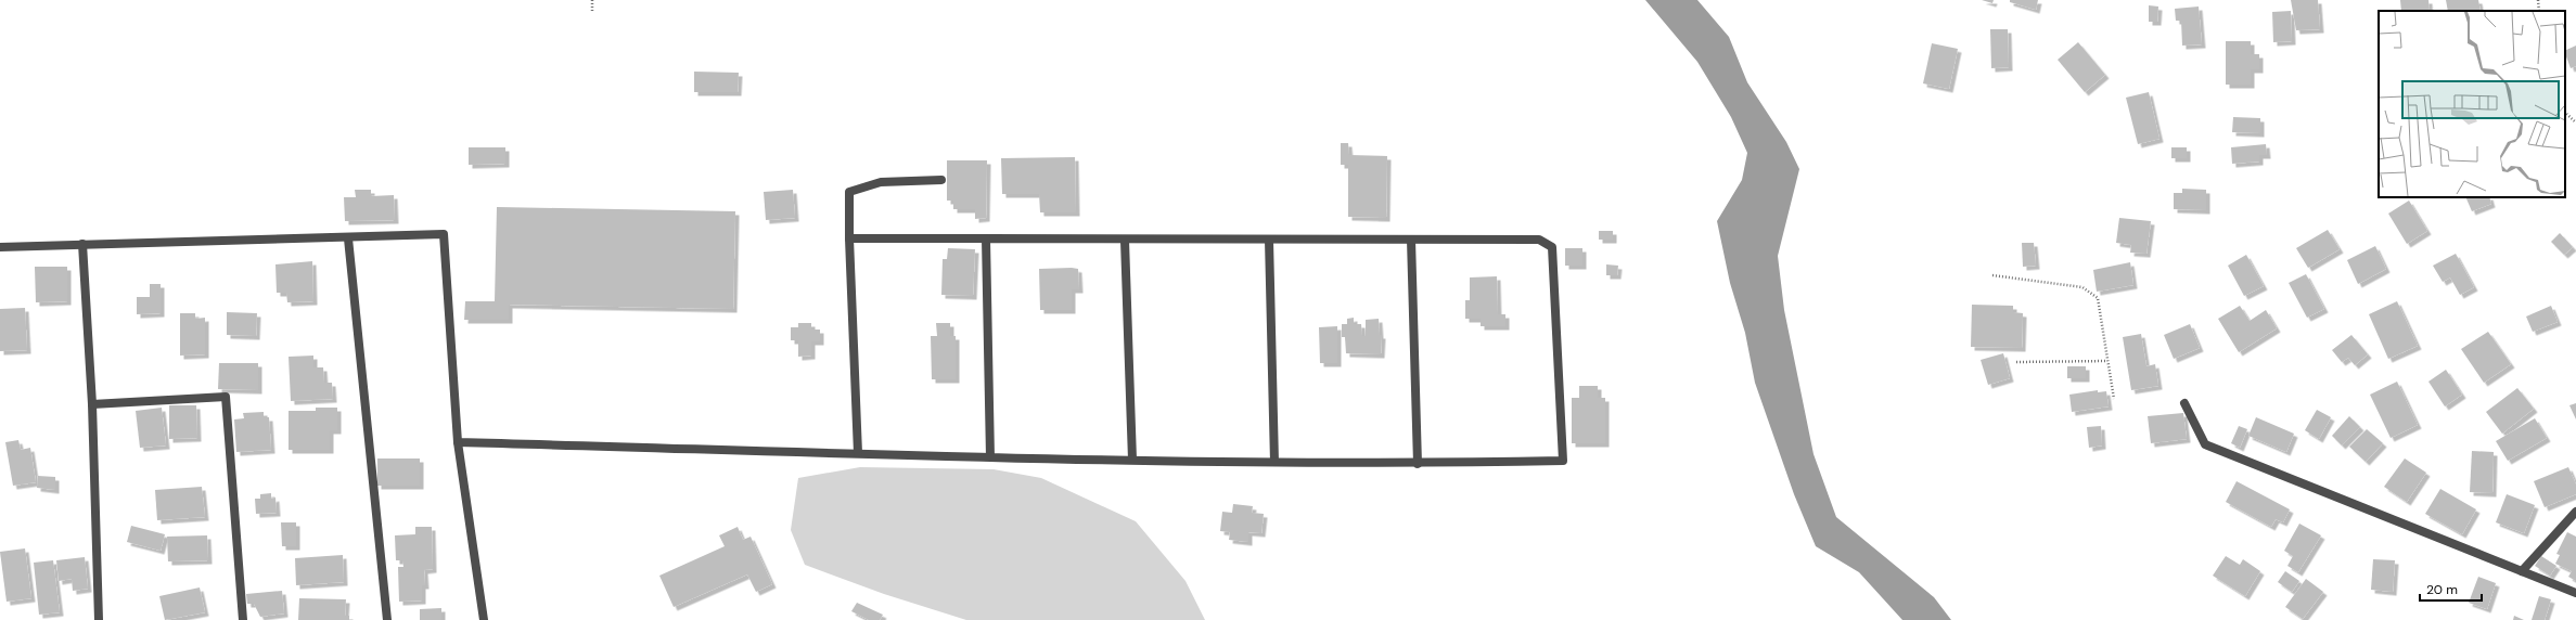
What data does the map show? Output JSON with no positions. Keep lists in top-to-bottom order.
{
  "scale_bar": "20 m"
}
